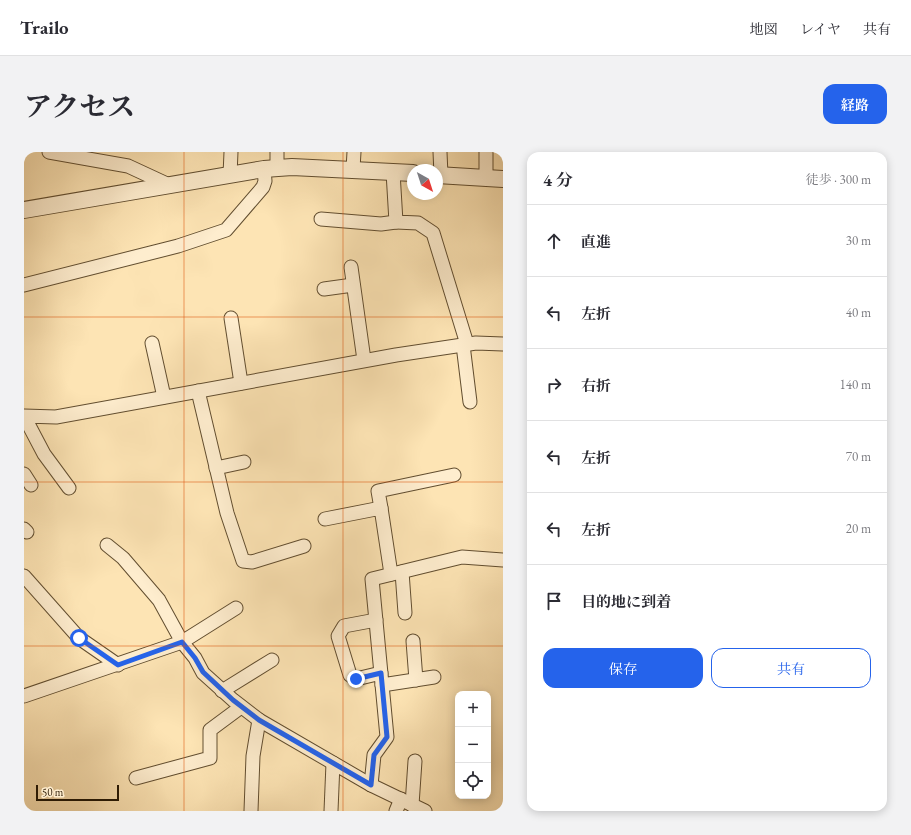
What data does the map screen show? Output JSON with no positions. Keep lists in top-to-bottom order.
{
  "scale_bar": "50 m",
  "north": "bottom right",
  "page": {
    "header": "Trailo",
    "nav": ["地図", "レイヤ", "共有"],
    "title": "アクセス",
    "buttons": [
      "経路",
      ["保存", "共有"]
    ],
    "heading": ["4 分", "徒歩 · 300 m"],
    "list": [
      ["直進", "30 m"],
      ["左折", "40 m"],
      ["右折", "140 m"],
      ["左折", "70 m"],
      ["左折", "20 m"],
      "目的地に到着"
    ],
    "map_buttons": ["+", "−"],
    "scale": "50 m"
  }
}
